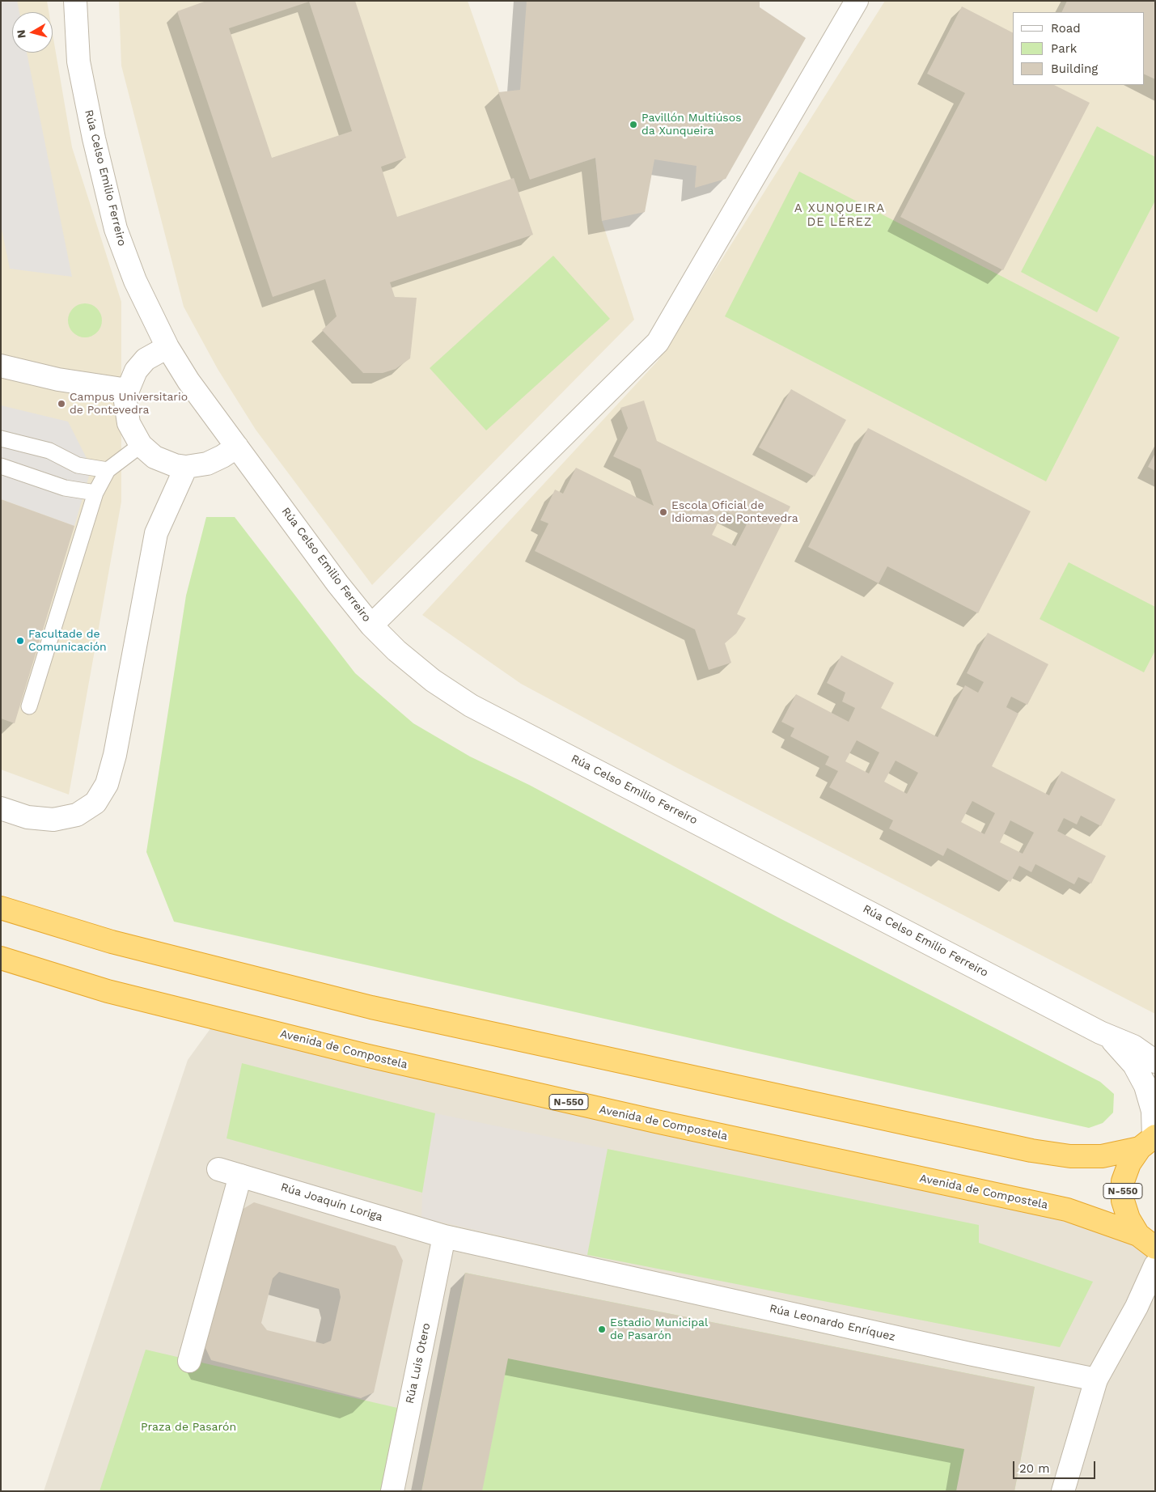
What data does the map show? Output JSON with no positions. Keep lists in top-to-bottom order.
{
  "streets": {
    "highway": ["Avenida de Compostela", "N-550"],
    "street": [
      "Rúa Celso Emilio Ferreiro",
      "Rúa Joaquín Loriga",
      "Rúa Leonardo Enríquez",
      "Rúa Luis Otero"
    ]
  },
  "crossings": [
    ["Avenida de Compostela", "N-550"],
    ["Rúa Joaquín Loriga", "Rúa Leonardo Enríquez"],
    ["Rúa Joaquín Loriga", "Rúa Luis Otero"],
    ["Rúa Leonardo Enríquez", "Rúa Luis Otero"]
  ],
  "districts": ["A XUNQUEIRA DE LÉREZ"],
  "parks": ["Praza de Pasarón"],
  "places": [
    "Pavillón Multiúsos da Xunqueira",
    "Campus Universitario de Pontevedra",
    "Escola Oficial de Idiomas de Pontevedra",
    "Facultade de Comunicación",
    "Estadio Municipal de Pasarón"
  ],
  "legend": ["Road", "Park", "Building"],
  "scale_bar": "20 m",
  "north": "left"
}
